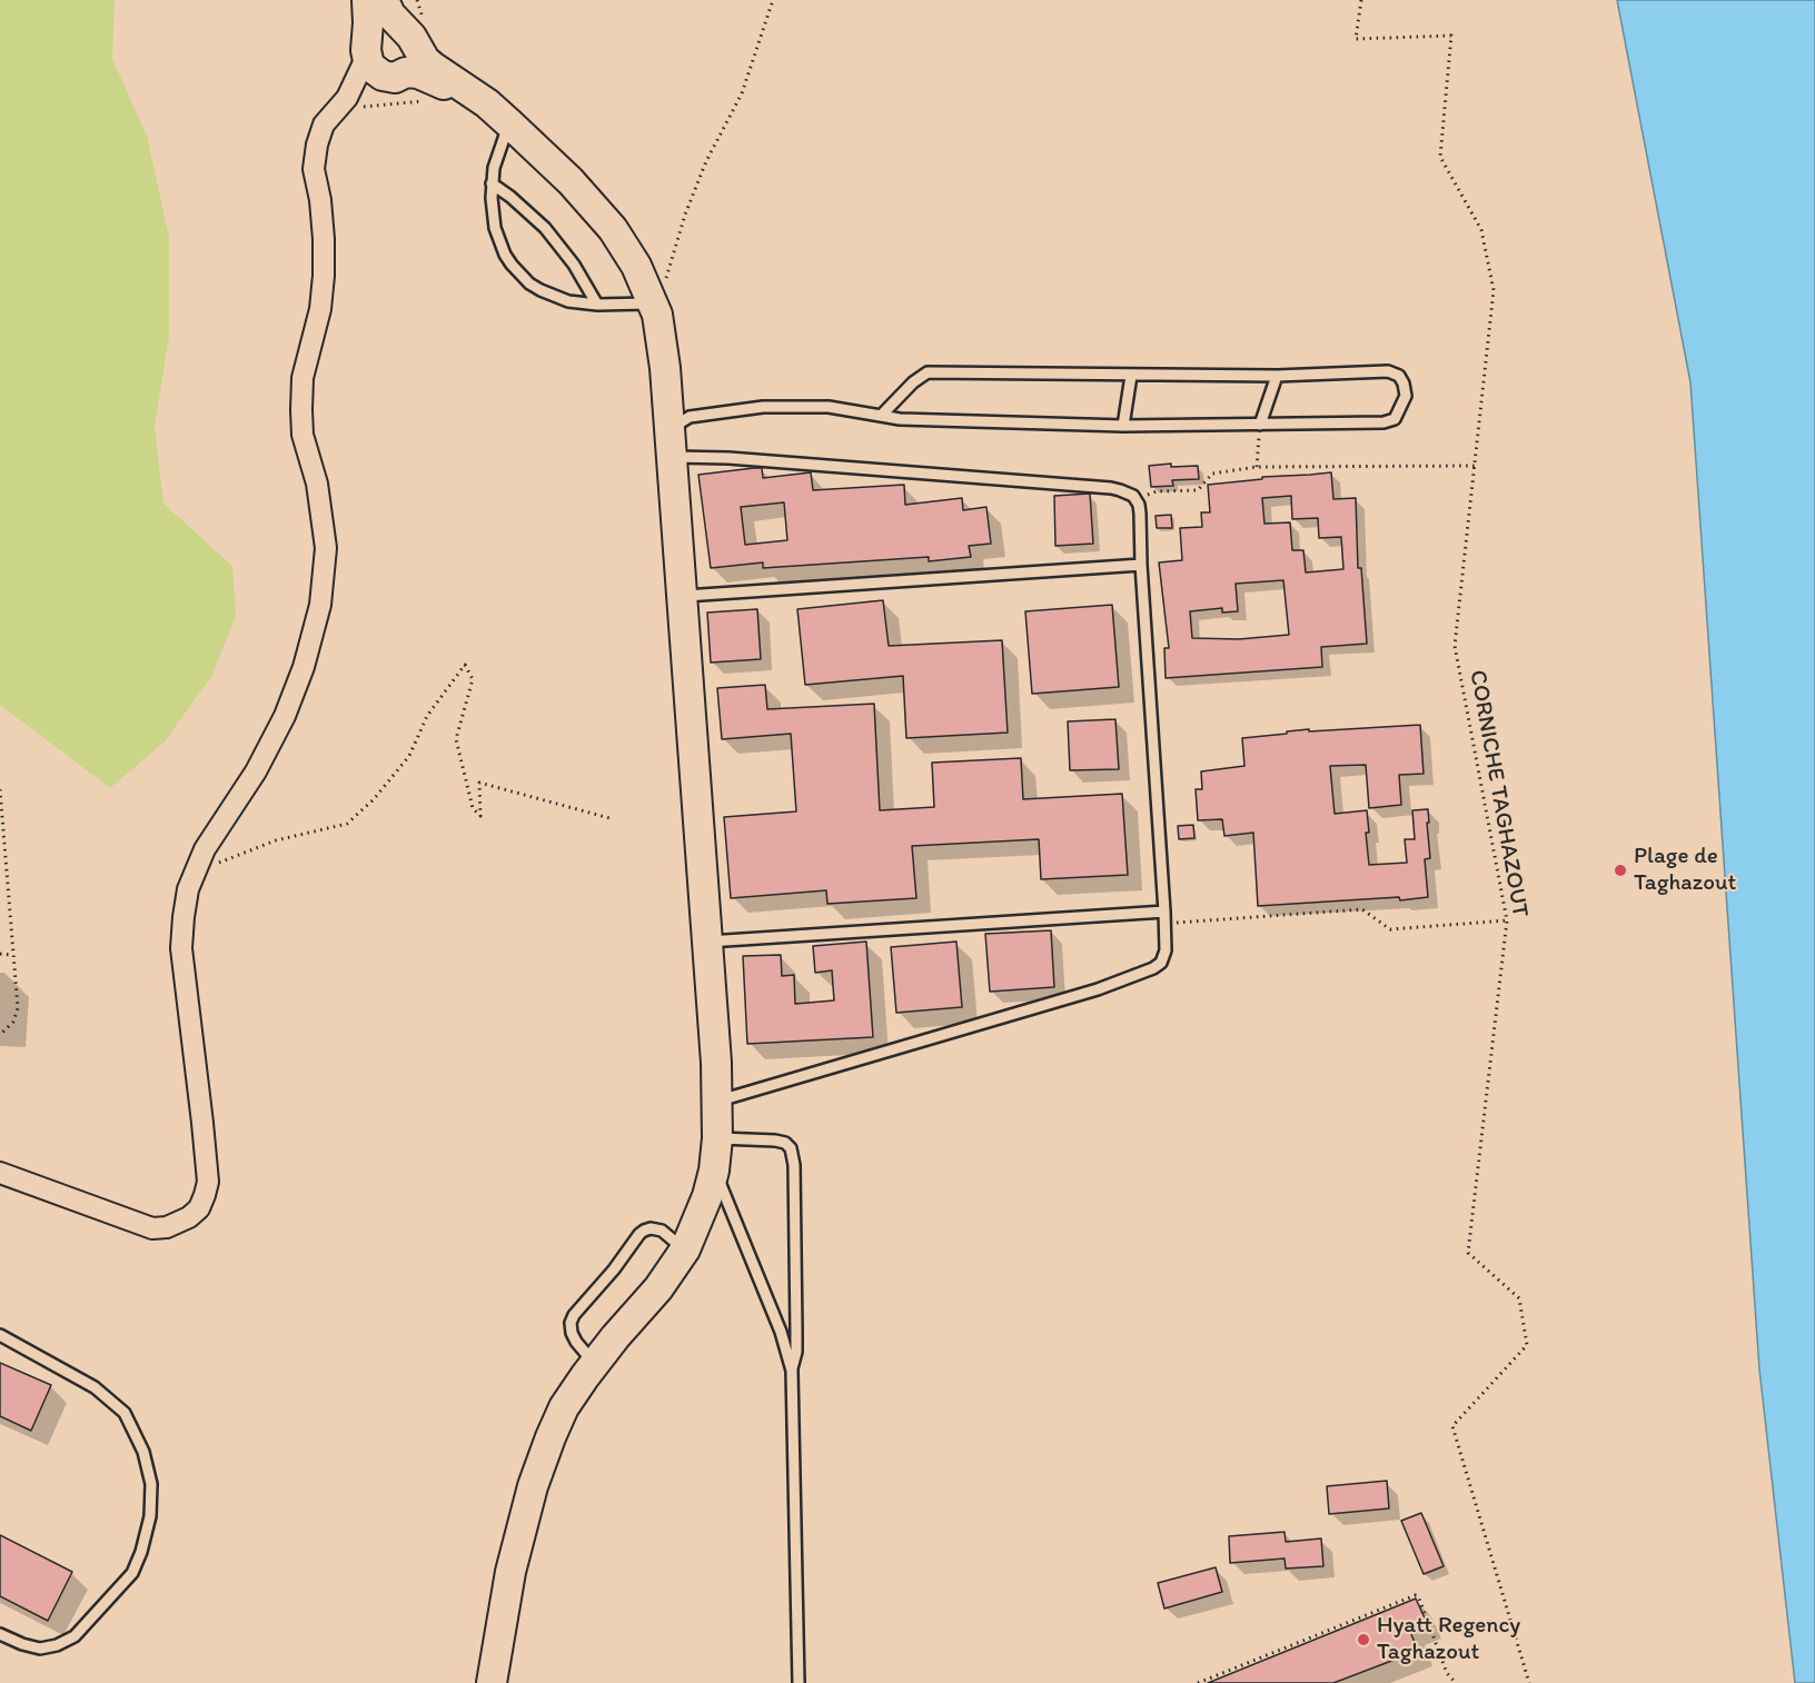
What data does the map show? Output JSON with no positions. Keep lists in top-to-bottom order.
{
  "streets": {
    "path": ["CORNICHE TAGHAZOUT"]
  },
  "places": ["Plage de Taghazout", "Hyatt Regency Taghazout"]
}
